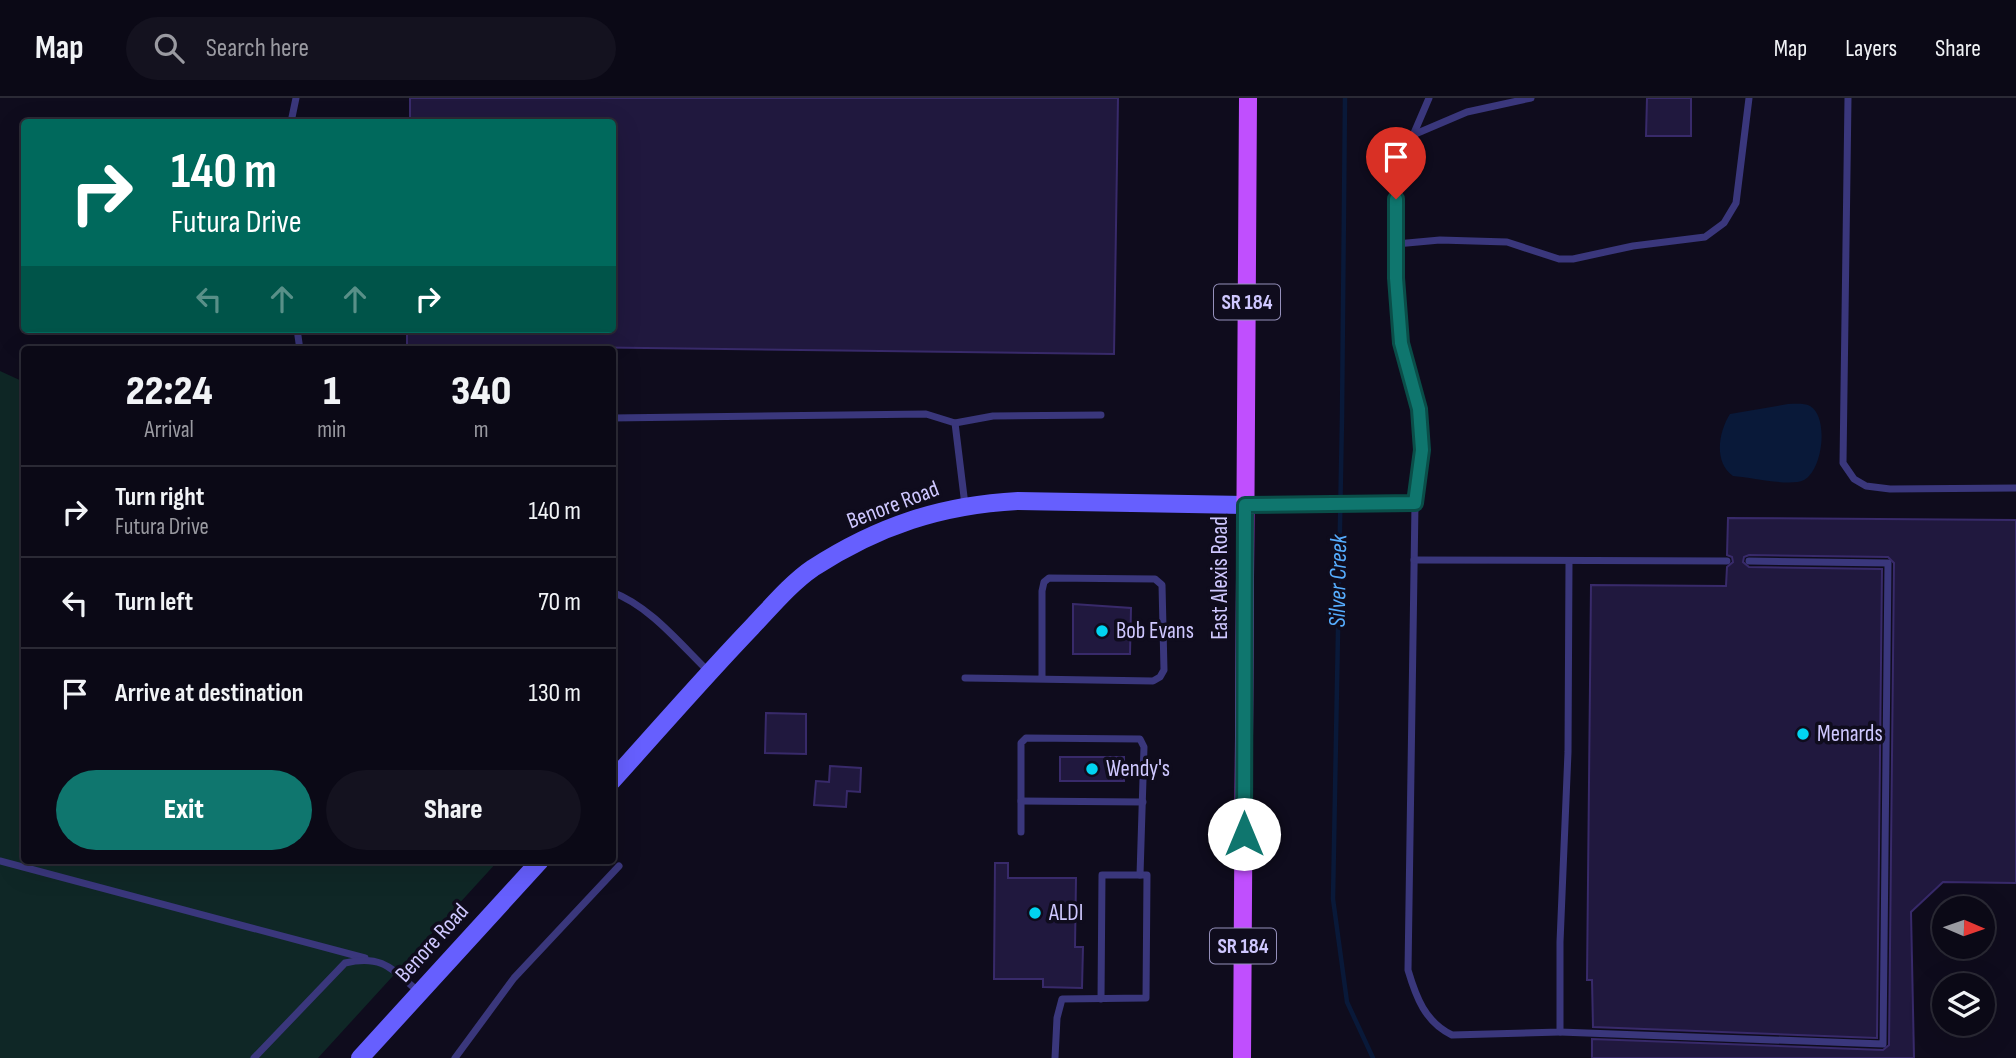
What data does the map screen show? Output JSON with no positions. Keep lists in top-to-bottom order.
{
  "streets": {
    "main road": ["SR 184", "Benore Road", "East Alexis Road"]
  },
  "crossings": [
    ["Benore Road", "East Alexis Road"]
  ],
  "water": ["Silver Creek"],
  "places": [
    "Bob Evans",
    "Menards",
    "Wendy's",
    "ALDI"
  ],
  "north": "right",
  "page": {
    "header": "Map",
    "search": "Search here",
    "nav": ["Map", "Layers", "Share"],
    "turn": ["140 m", "Futura Drive"],
    "eta": [
      "22:24",
      "Arrival",
      "1",
      "min",
      "340",
      "m"
    ],
    "list": [
      {
        "name": "Turn right",
        "note": "Futura Drive",
        "value": "140 m"
      },
      {
        "name": "Turn left",
        "value": "70 m"
      },
      {
        "name": "Arrive at destination",
        "value": "130 m"
      }
    ],
    "buttons": ["Exit", "Share"]
  }
}
